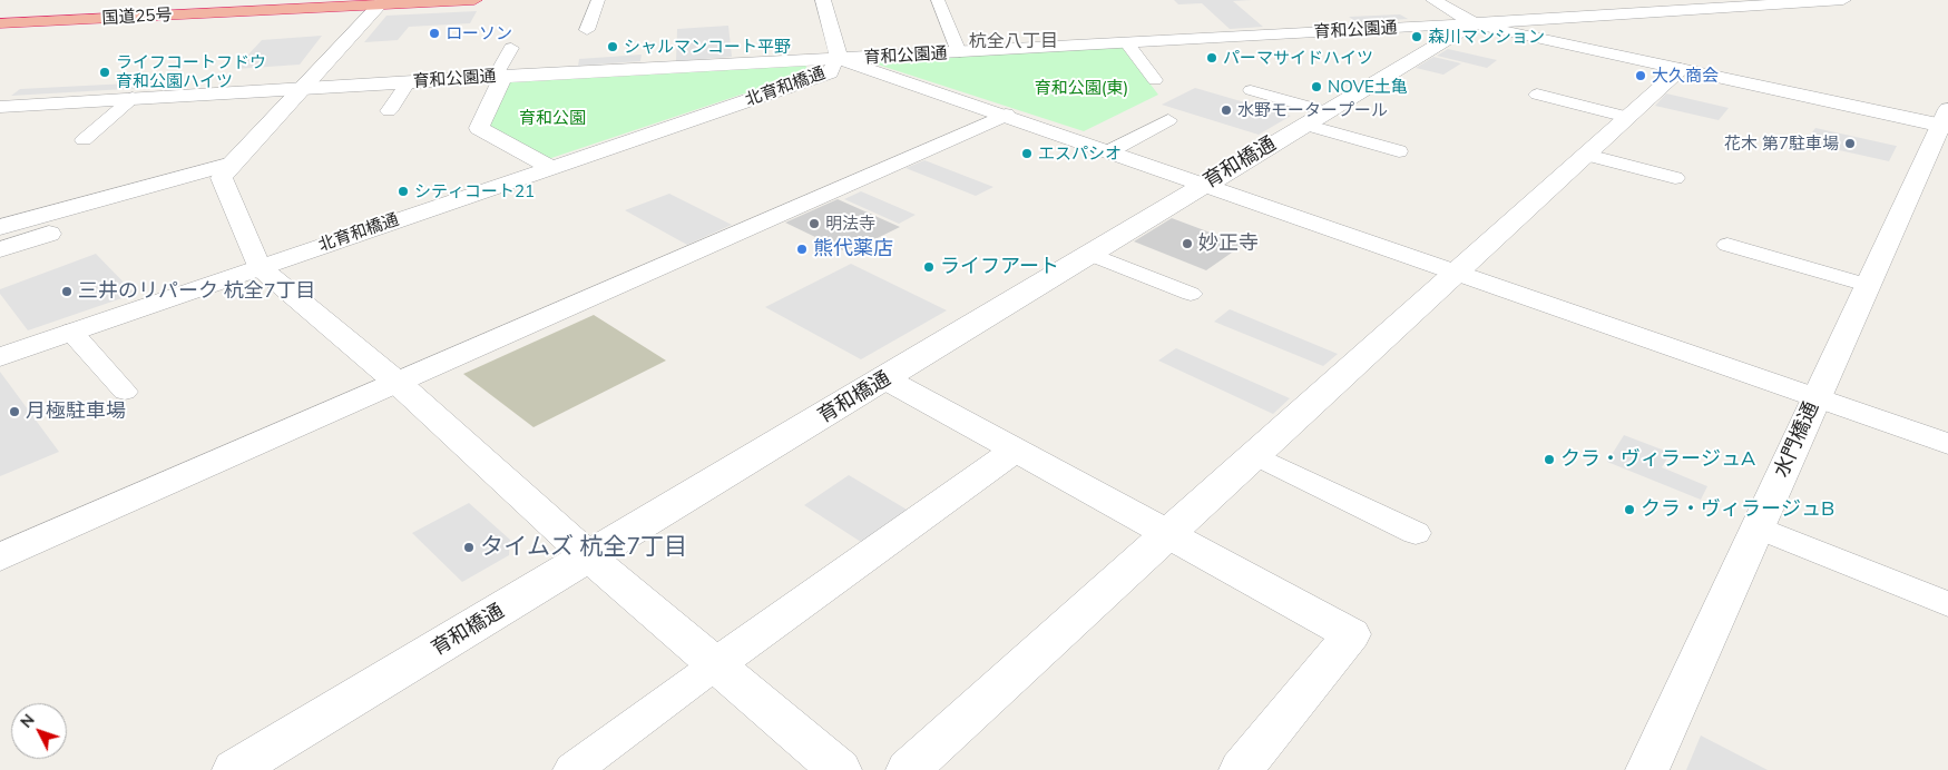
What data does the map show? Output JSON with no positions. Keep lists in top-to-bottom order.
{
  "streets": {
    "highway": ["国道25号"],
    "street": [
      "育和公園通",
      "北育和橋通",
      "育和橋通",
      "水門橋通"
    ]
  },
  "crossings": [
    ["育和公園通", "北育和橋通"],
    ["育和公園通", "育和橋通"]
  ],
  "districts": ["杭全八丁目"],
  "parks": ["育和公園(東)", "育和公園"],
  "places": [
    "ローソン",
    "森川マンション",
    "シャルマンコート平野",
    "パーマサイドハイツ",
    "ライフコートフドウ 育和公園ハイツ",
    "大久商会",
    "NOVE土亀",
    "水野モータープール",
    "花木 第7駐車場",
    "エスパシオ",
    "シティコート21",
    "明法寺",
    "妙正寺",
    "熊代薬店",
    "ライフアート",
    "三井のリパーク 杭全7丁目",
    "月極駐車場",
    "クラ・ヴィラージュA",
    "クラ・ヴィラージュB",
    "タイムズ 杭全7丁目"
  ],
  "north": "top left"
}
